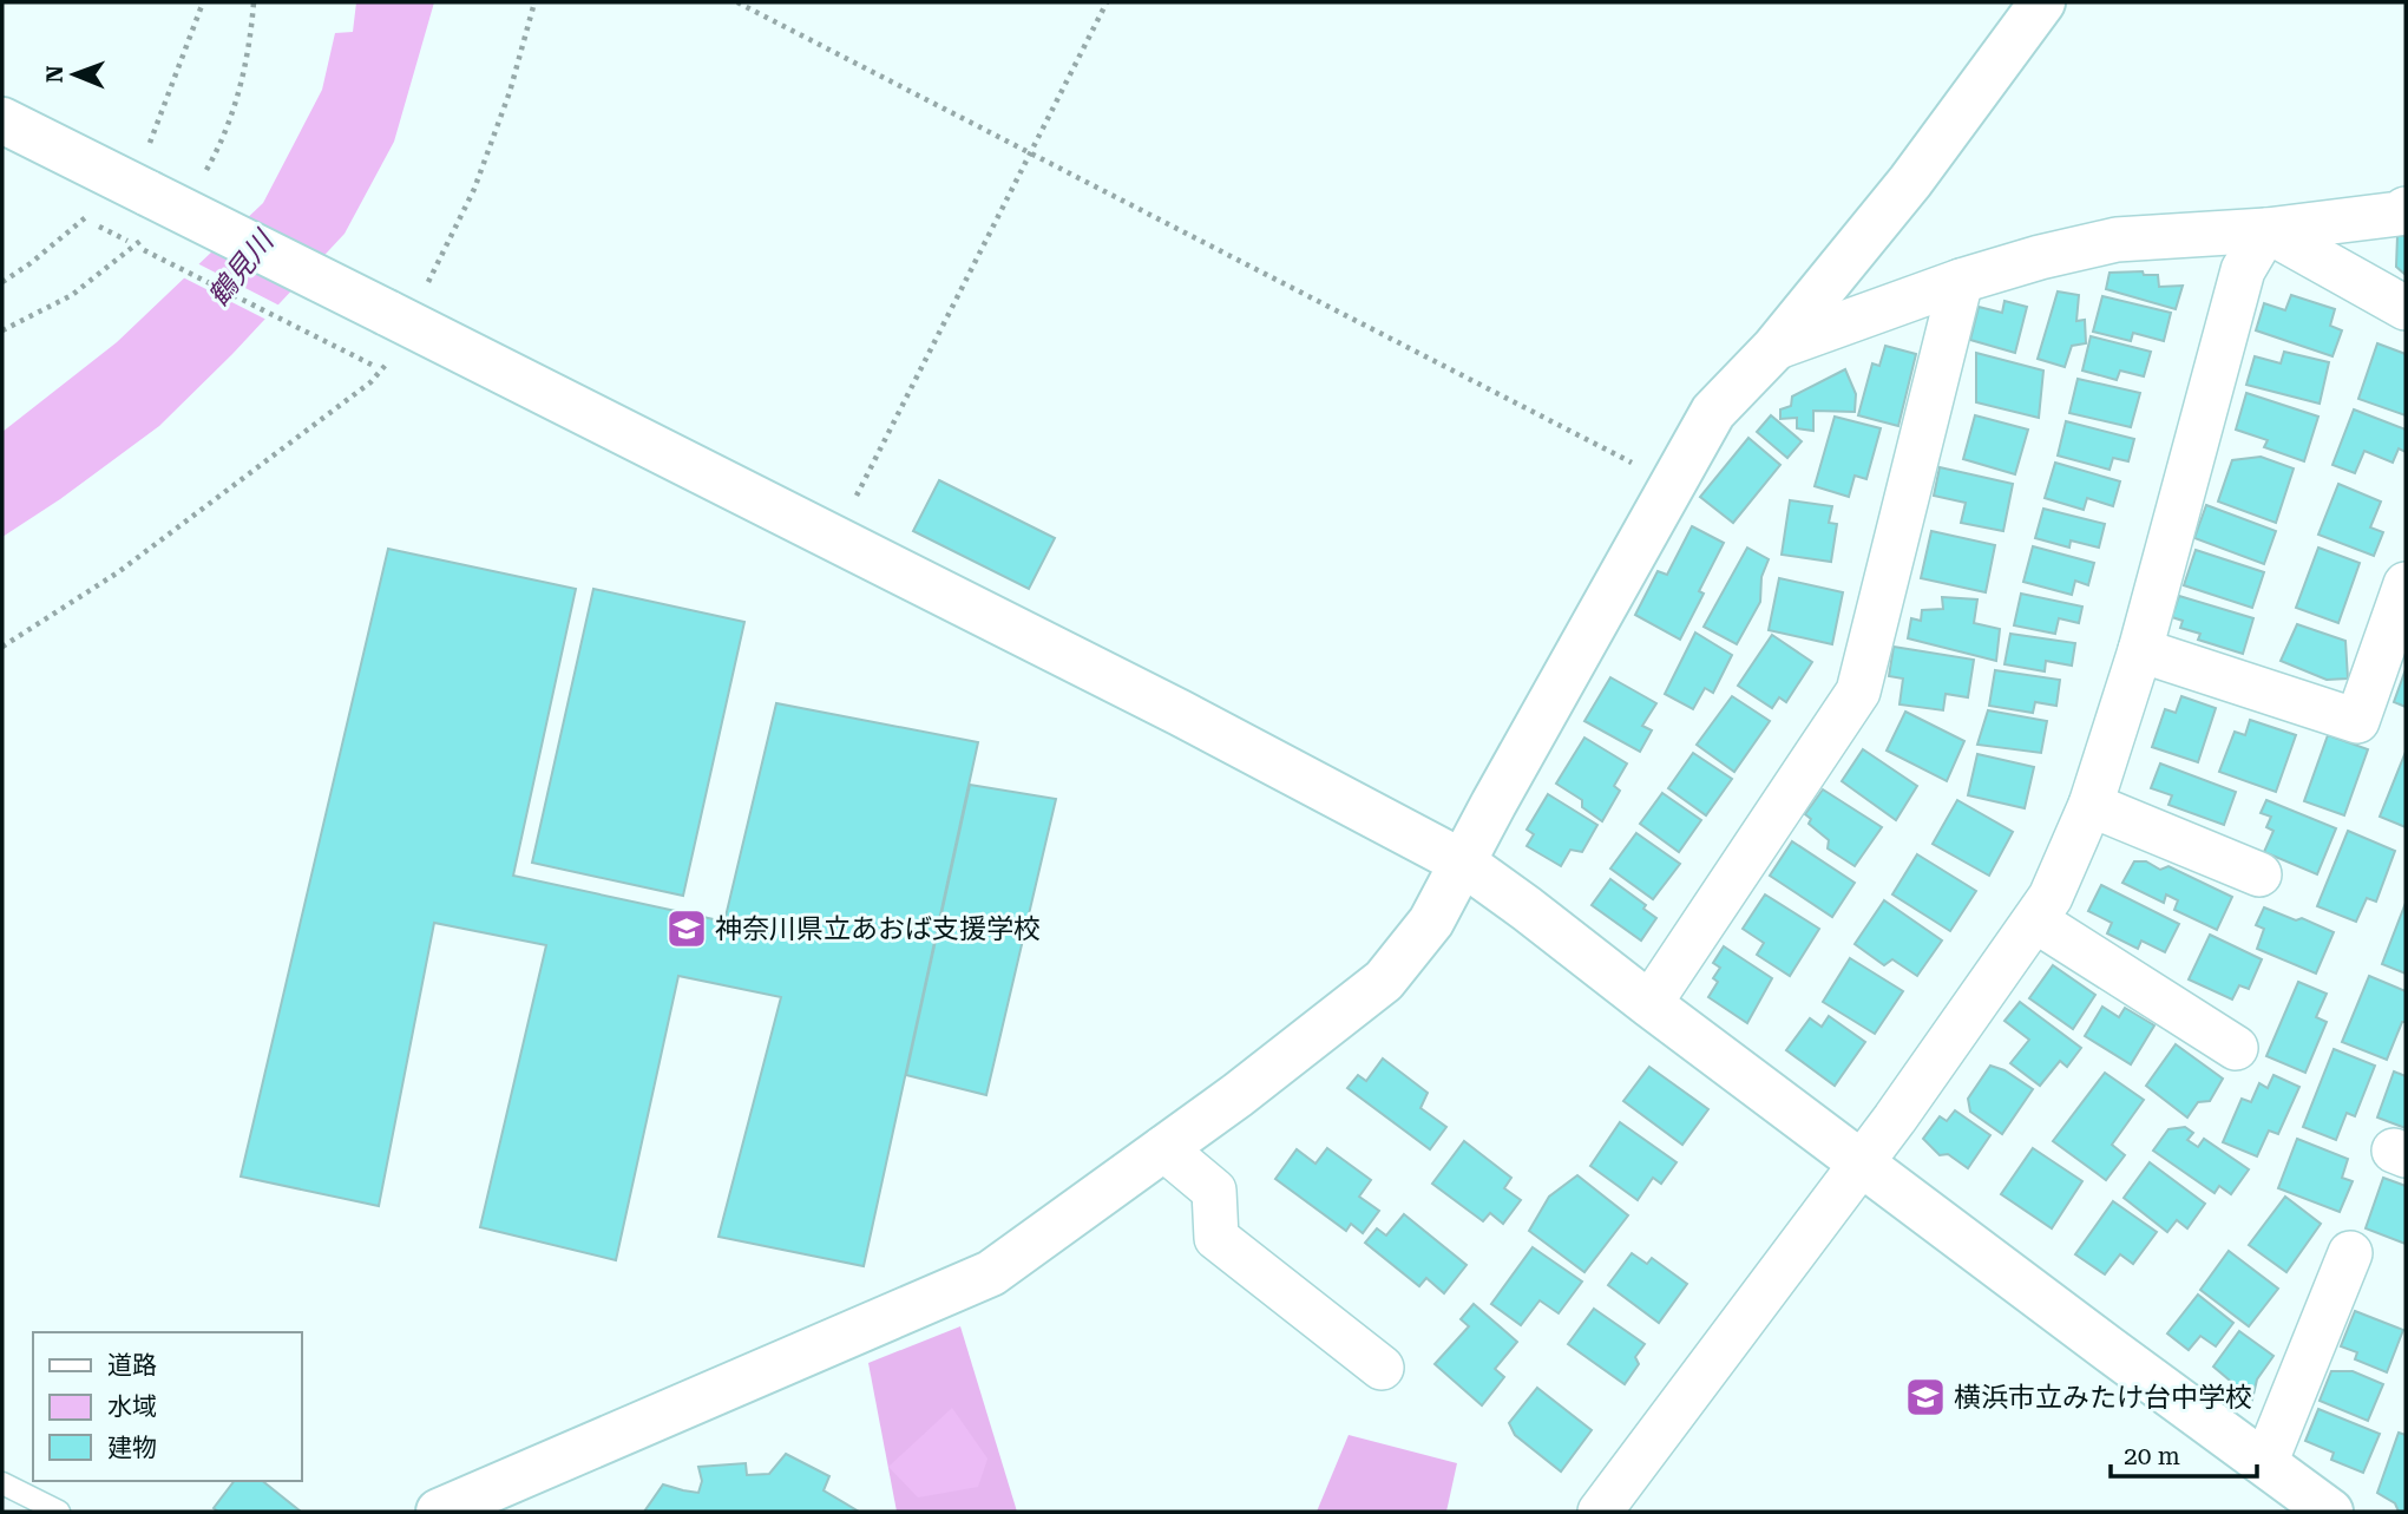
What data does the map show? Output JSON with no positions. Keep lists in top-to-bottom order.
{
  "water": ["鶴見川"],
  "places": {
    "school or university": ["神奈川県立あおば支援学校", "横浜市立みたけ台中学校"]
  },
  "legend": ["道路", "水域", "建物"],
  "scale_bar": "20 m",
  "north": "left"
}
